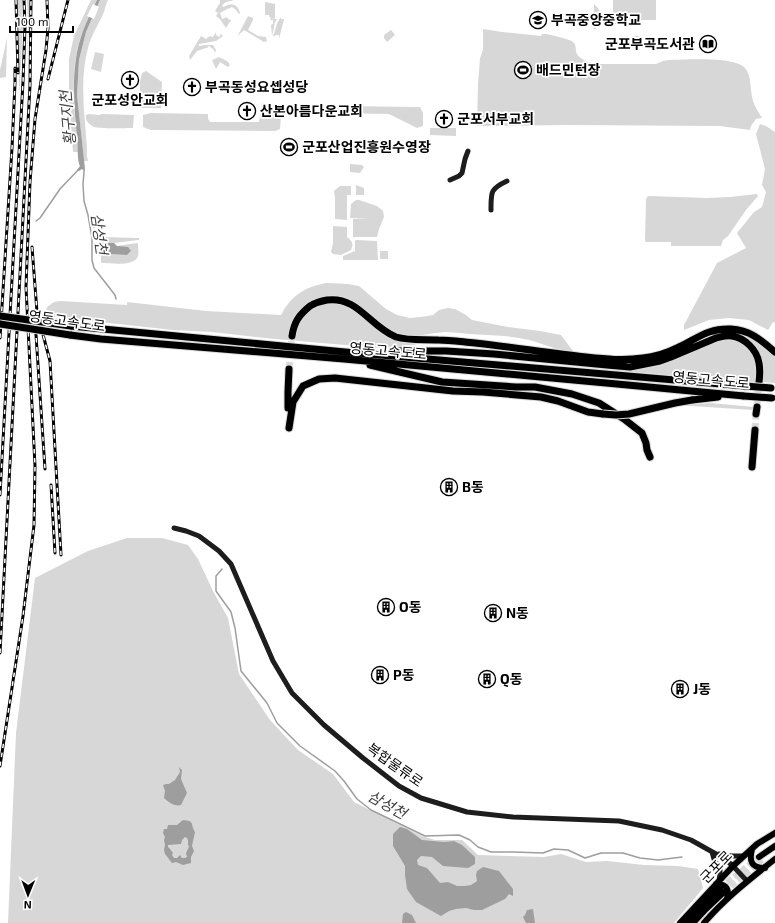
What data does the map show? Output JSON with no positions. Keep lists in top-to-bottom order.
{
  "streets": {
    "highway": ["영동고속도로"],
    "main road": ["복합물류로", "군포로"]
  },
  "crossings": [
    ["복합물류로", "군포로"]
  ],
  "water": ["황구지천", "삼성천"],
  "places": {
    "school or university": ["부곡중앙중학교"],
    "library": ["군포부곡도서관"],
    "sports": ["배드민턴장", "군포산업진흥원수영장"],
    "church": [
      "군포성안교회",
      "부곡동성요셉성당",
      "산본아름다운교회",
      "군포서부교회"
    ],
    "building": [
      "B동",
      "O동",
      "N동",
      "P동",
      "Q동",
      "J동"
    ]
  },
  "scale_bar": "100 m",
  "north": "bottom"
}
